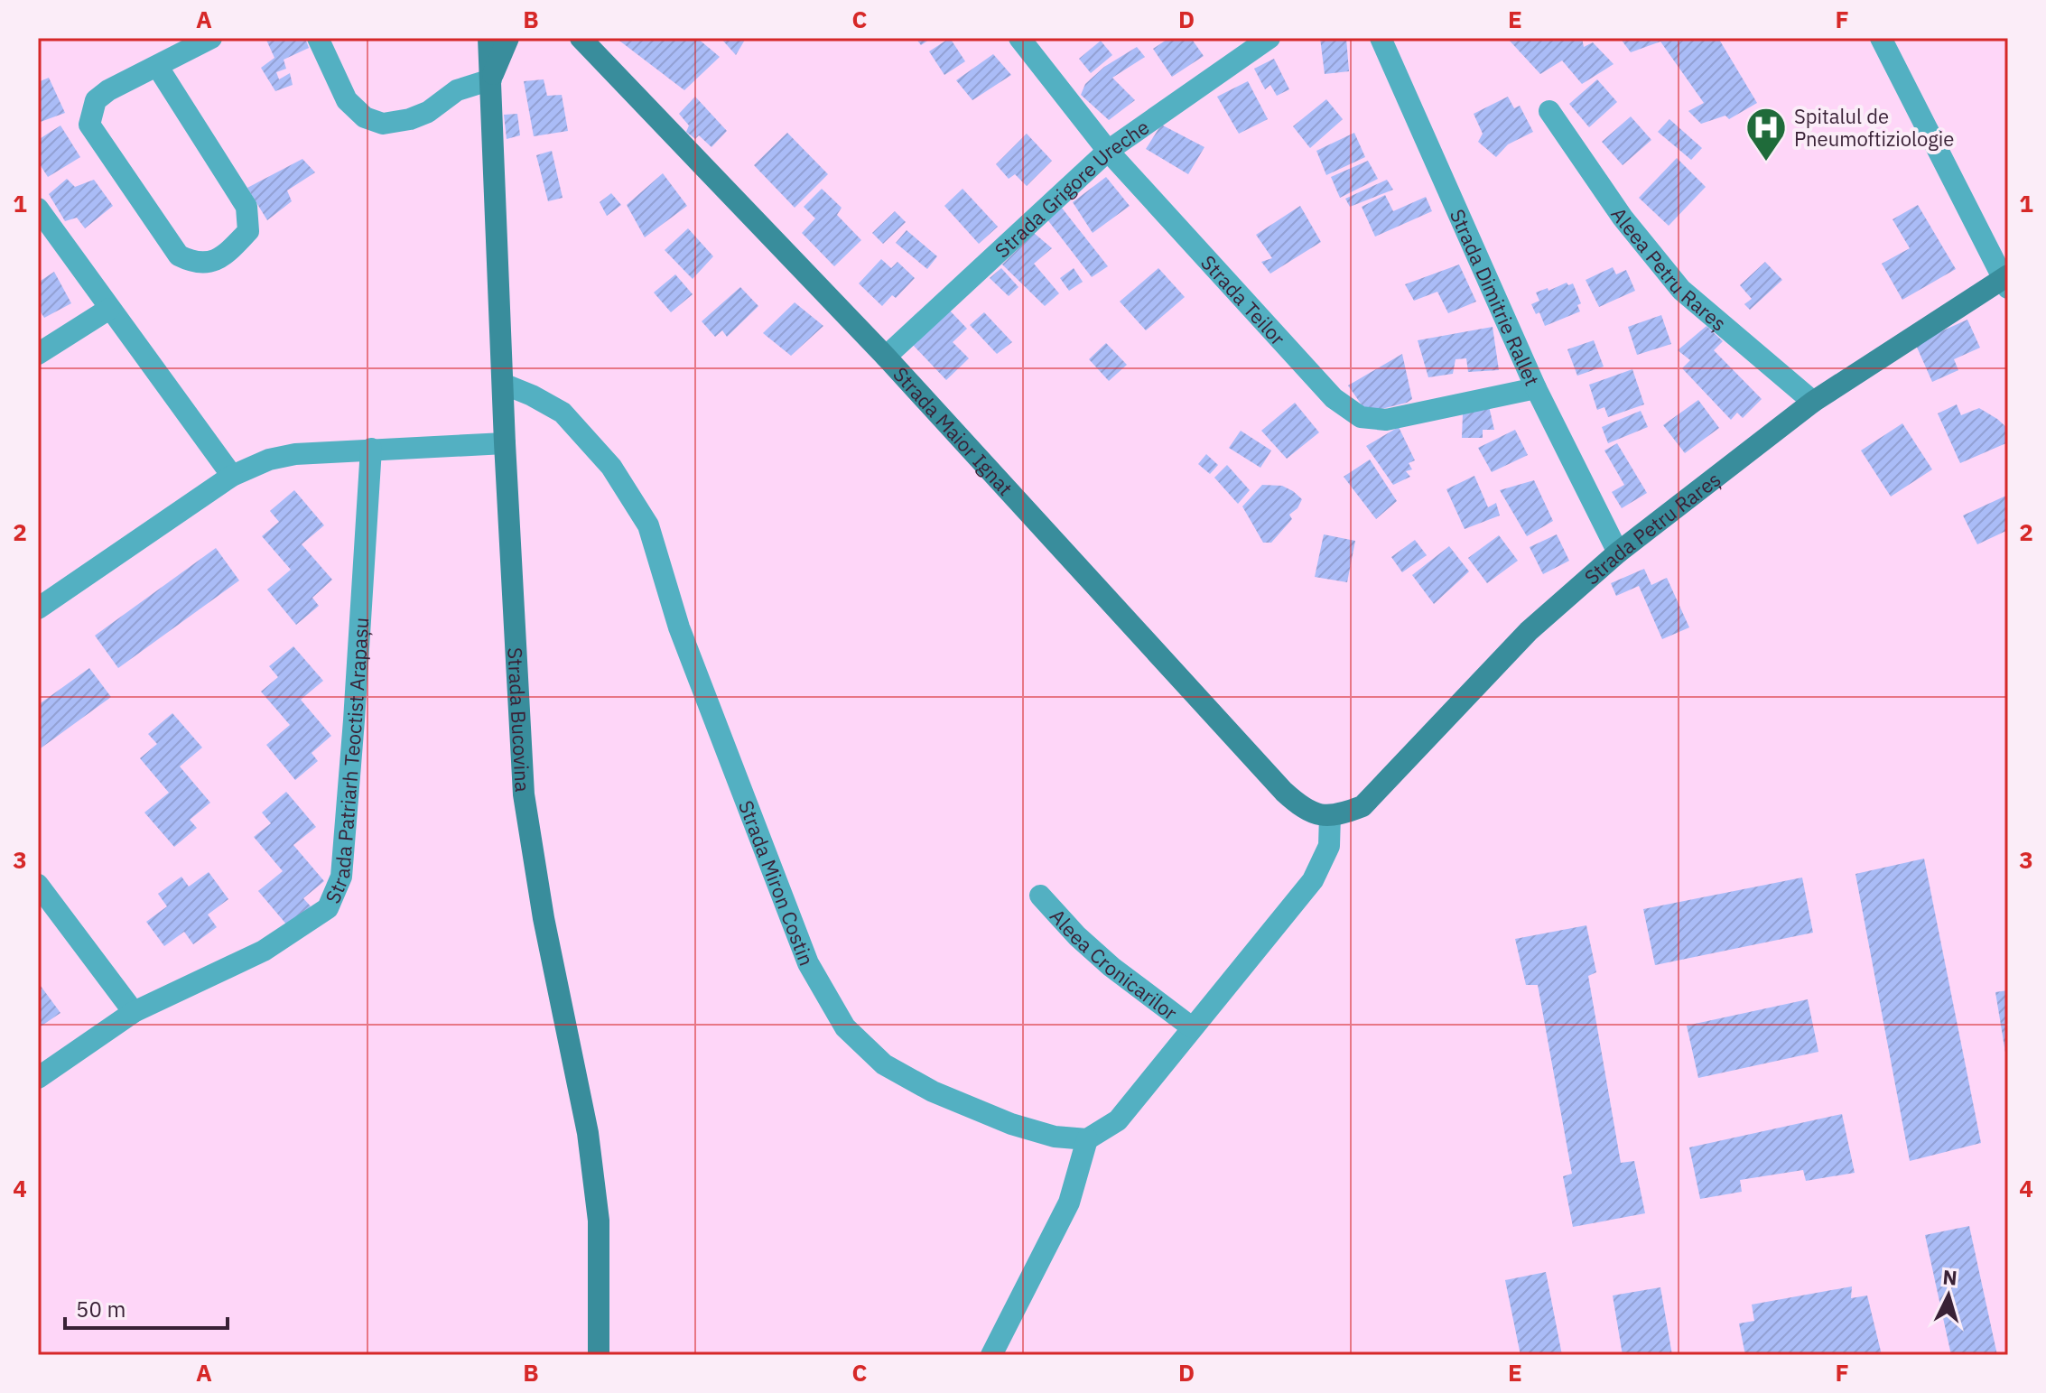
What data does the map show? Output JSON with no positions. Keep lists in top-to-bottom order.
{
  "streets": {
    "street": [
      "Strada Grigore Ureche",
      "Aleea Petru Rareș",
      "Strada Dimitrie Rallet",
      "Strada Teilor",
      "Strada Maior Ignat",
      "Strada Petru Rareș",
      "Strada Bucovina",
      "Strada Patriarh Teoctist Arapașu",
      "Strada Miron Costin",
      "Aleea Cronicarilor"
    ]
  },
  "crossings": [
    ["Strada Grigore Ureche", "Strada Teilor"],
    ["Strada Grigore Ureche", "Strada Maior Ignat"],
    ["Aleea Petru Rareș", "Strada Petru Rareș"],
    ["Strada Dimitrie Rallet", "Strada Teilor"],
    ["Strada Dimitrie Rallet", "Strada Petru Rareș"],
    ["Strada Maior Ignat", "Strada Petru Rareș"],
    ["Strada Bucovina", "Strada Miron Costin"]
  ],
  "places": {
    "hospital": ["Spitalul de Pneumoftiziologie"]
  },
  "scale_bar": "50 m",
  "north": "top",
  "grid": {
    "columns": [
      "A",
      "B",
      "C",
      "D",
      "E",
      "F"
    ],
    "rows": [
      "1",
      "2",
      "3",
      "4"
    ]
  }
}
